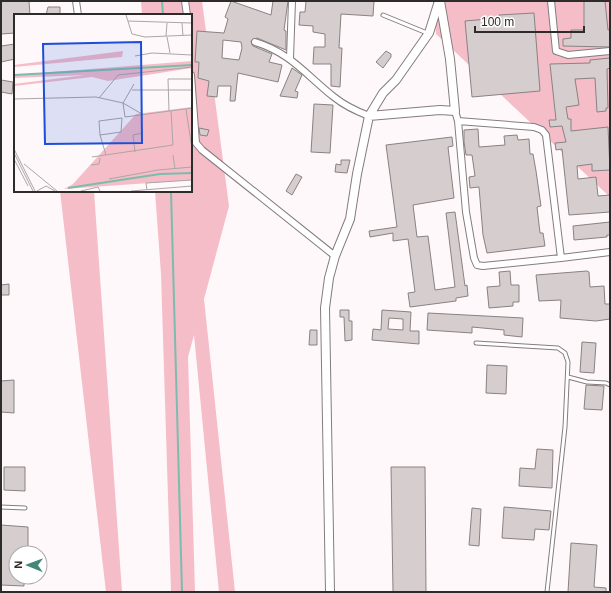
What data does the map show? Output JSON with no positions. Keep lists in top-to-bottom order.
{
  "scale_bar": "100 m",
  "north": "left"
}
